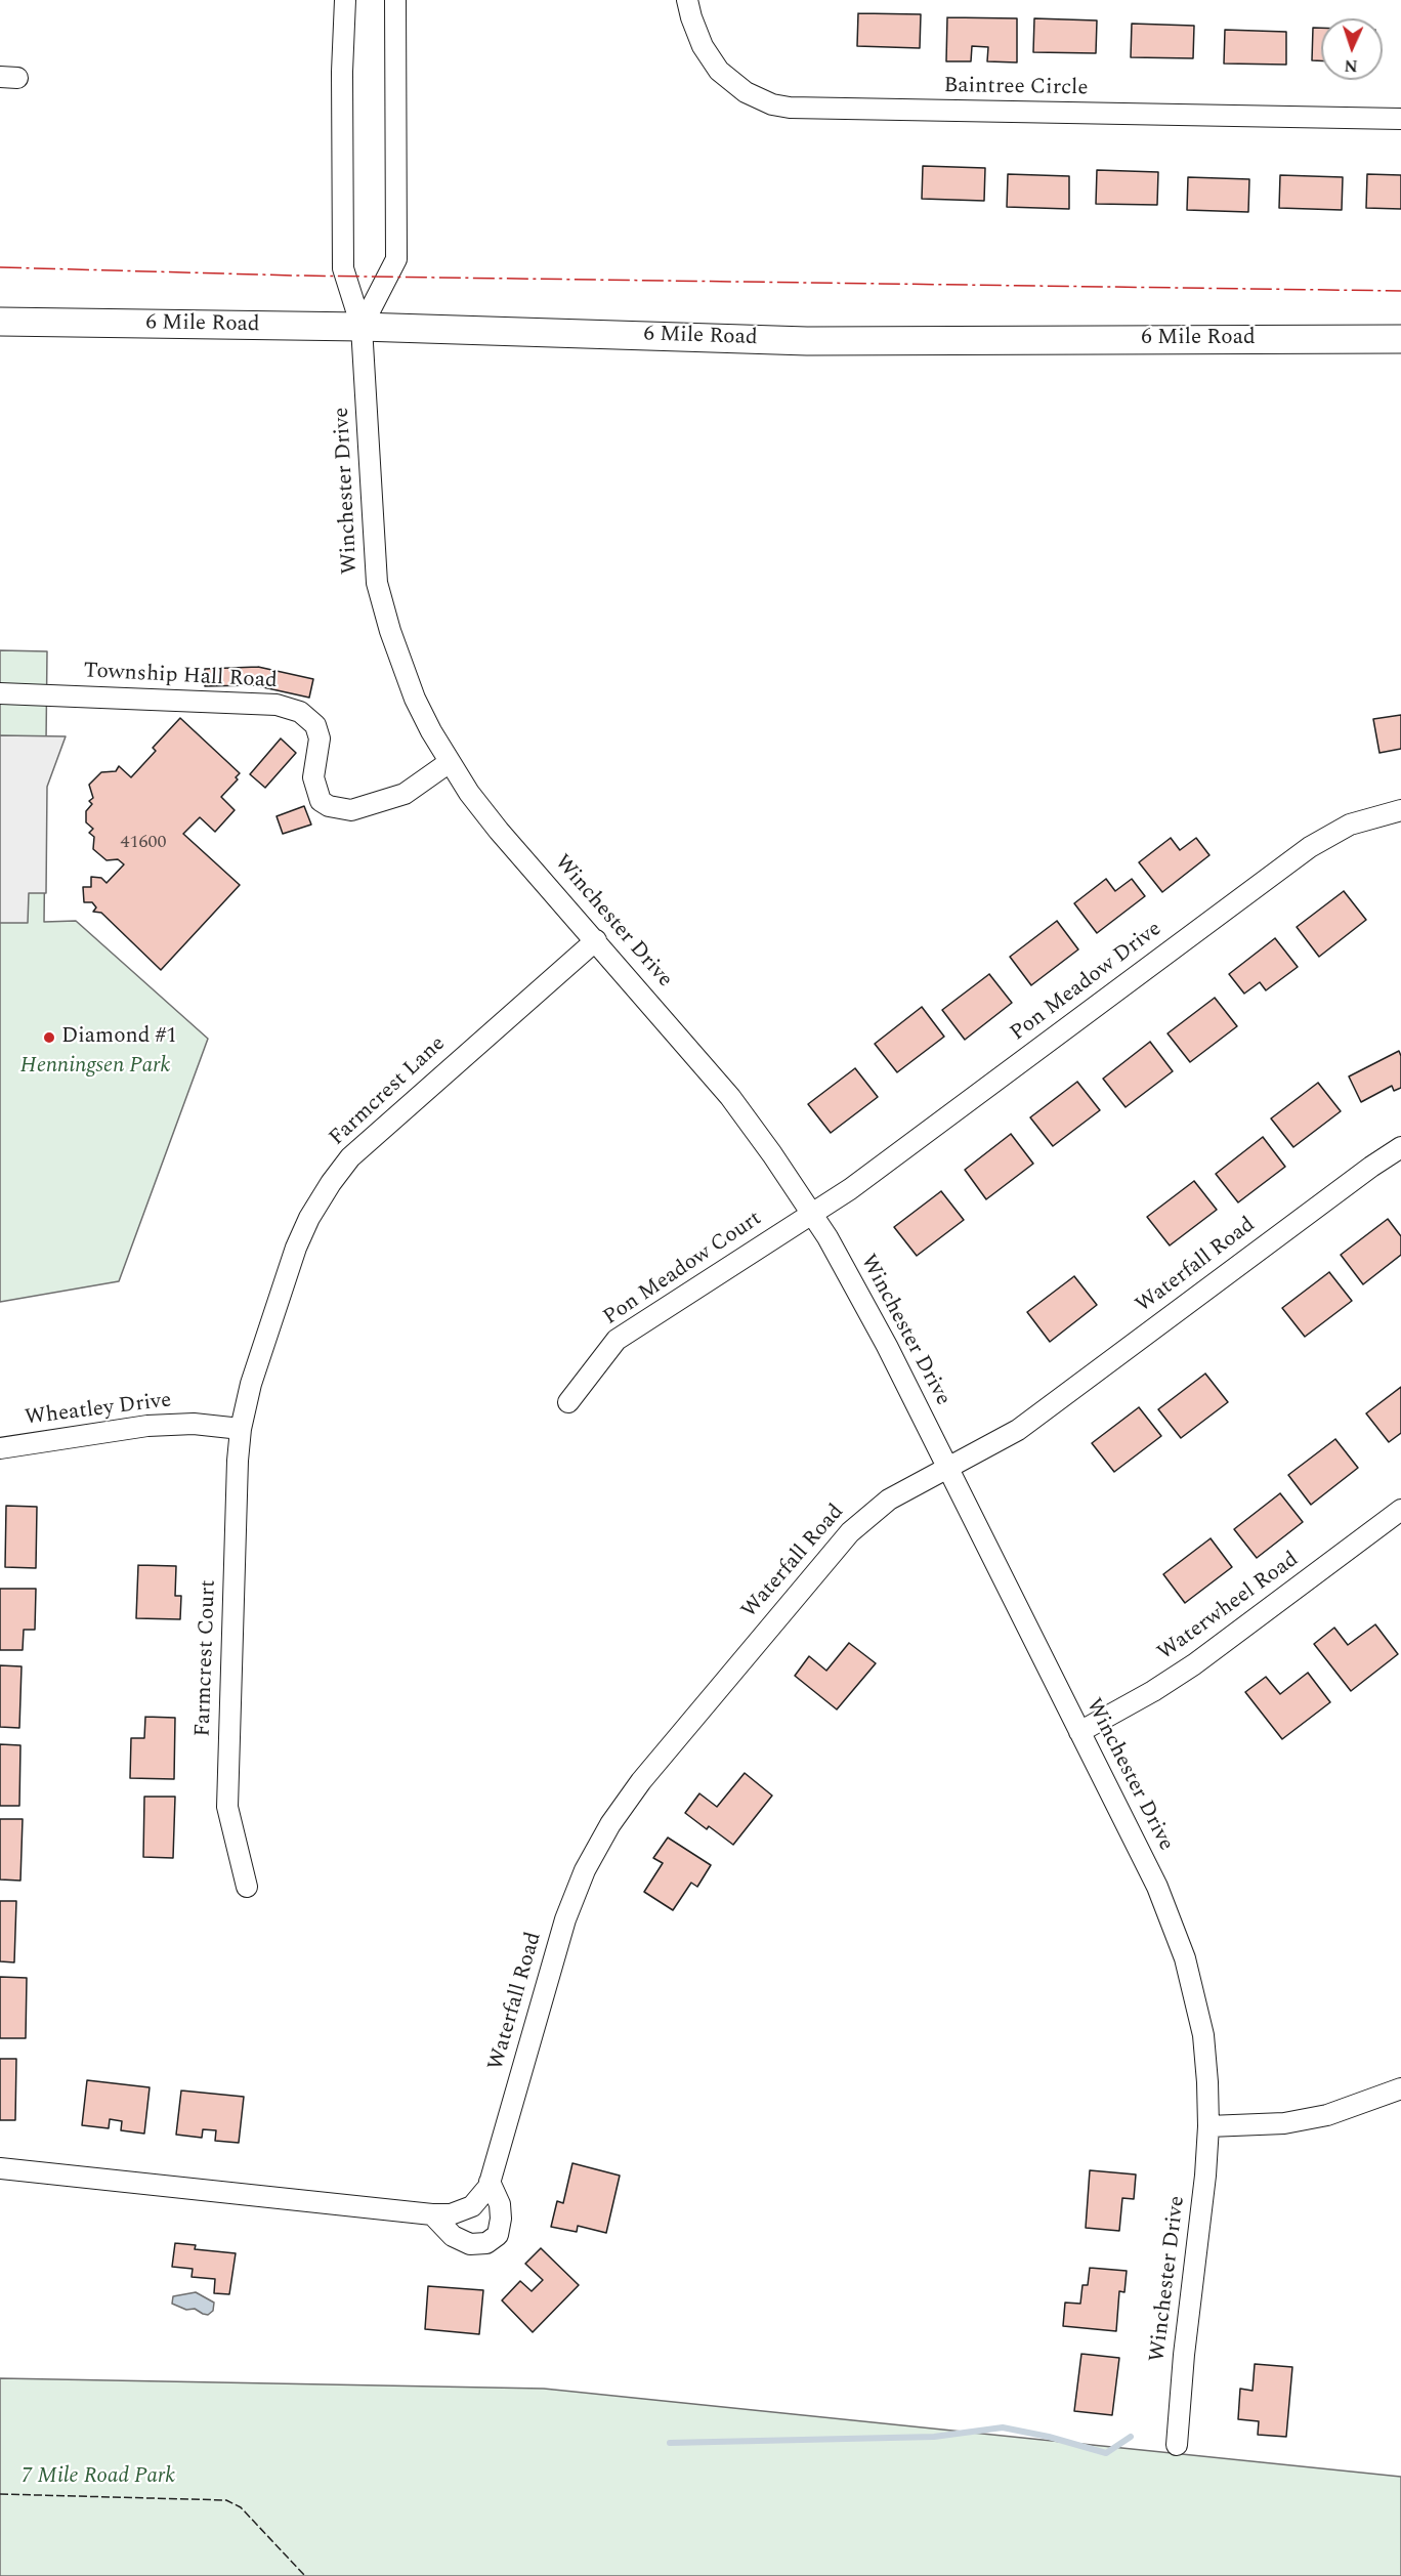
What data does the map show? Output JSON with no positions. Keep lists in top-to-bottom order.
{
  "streets": {
    "street": [
      "Baintree Circle",
      "6 Mile Road",
      "Winchester Drive",
      "Township Hall Road",
      "Pon Meadow Drive",
      "Farmcrest Lane",
      "Waterfall Road",
      "Pon Meadow Court",
      "Wheatley Drive",
      "Waterwheel Road",
      "Farmcrest Court"
    ]
  },
  "crossings": [
    ["6 Mile Road", "Winchester Drive"],
    ["Winchester Drive", "Township Hall Road"],
    ["Winchester Drive", "Pon Meadow Drive"],
    ["Winchester Drive", "Farmcrest Lane"],
    ["Winchester Drive", "Waterfall Road"],
    ["Winchester Drive", "Pon Meadow Court"],
    ["Winchester Drive", "Waterwheel Road"],
    ["Pon Meadow Drive", "Pon Meadow Court"],
    ["Farmcrest Lane", "Wheatley Drive"],
    ["Farmcrest Lane", "Farmcrest Court"],
    ["Wheatley Drive", "Farmcrest Court"]
  ],
  "parks": ["Henningsen Park", "7 Mile Road Park"],
  "places": ["Diamond #1"],
  "house_numbers": ["41600"],
  "north": "bottom"
}
